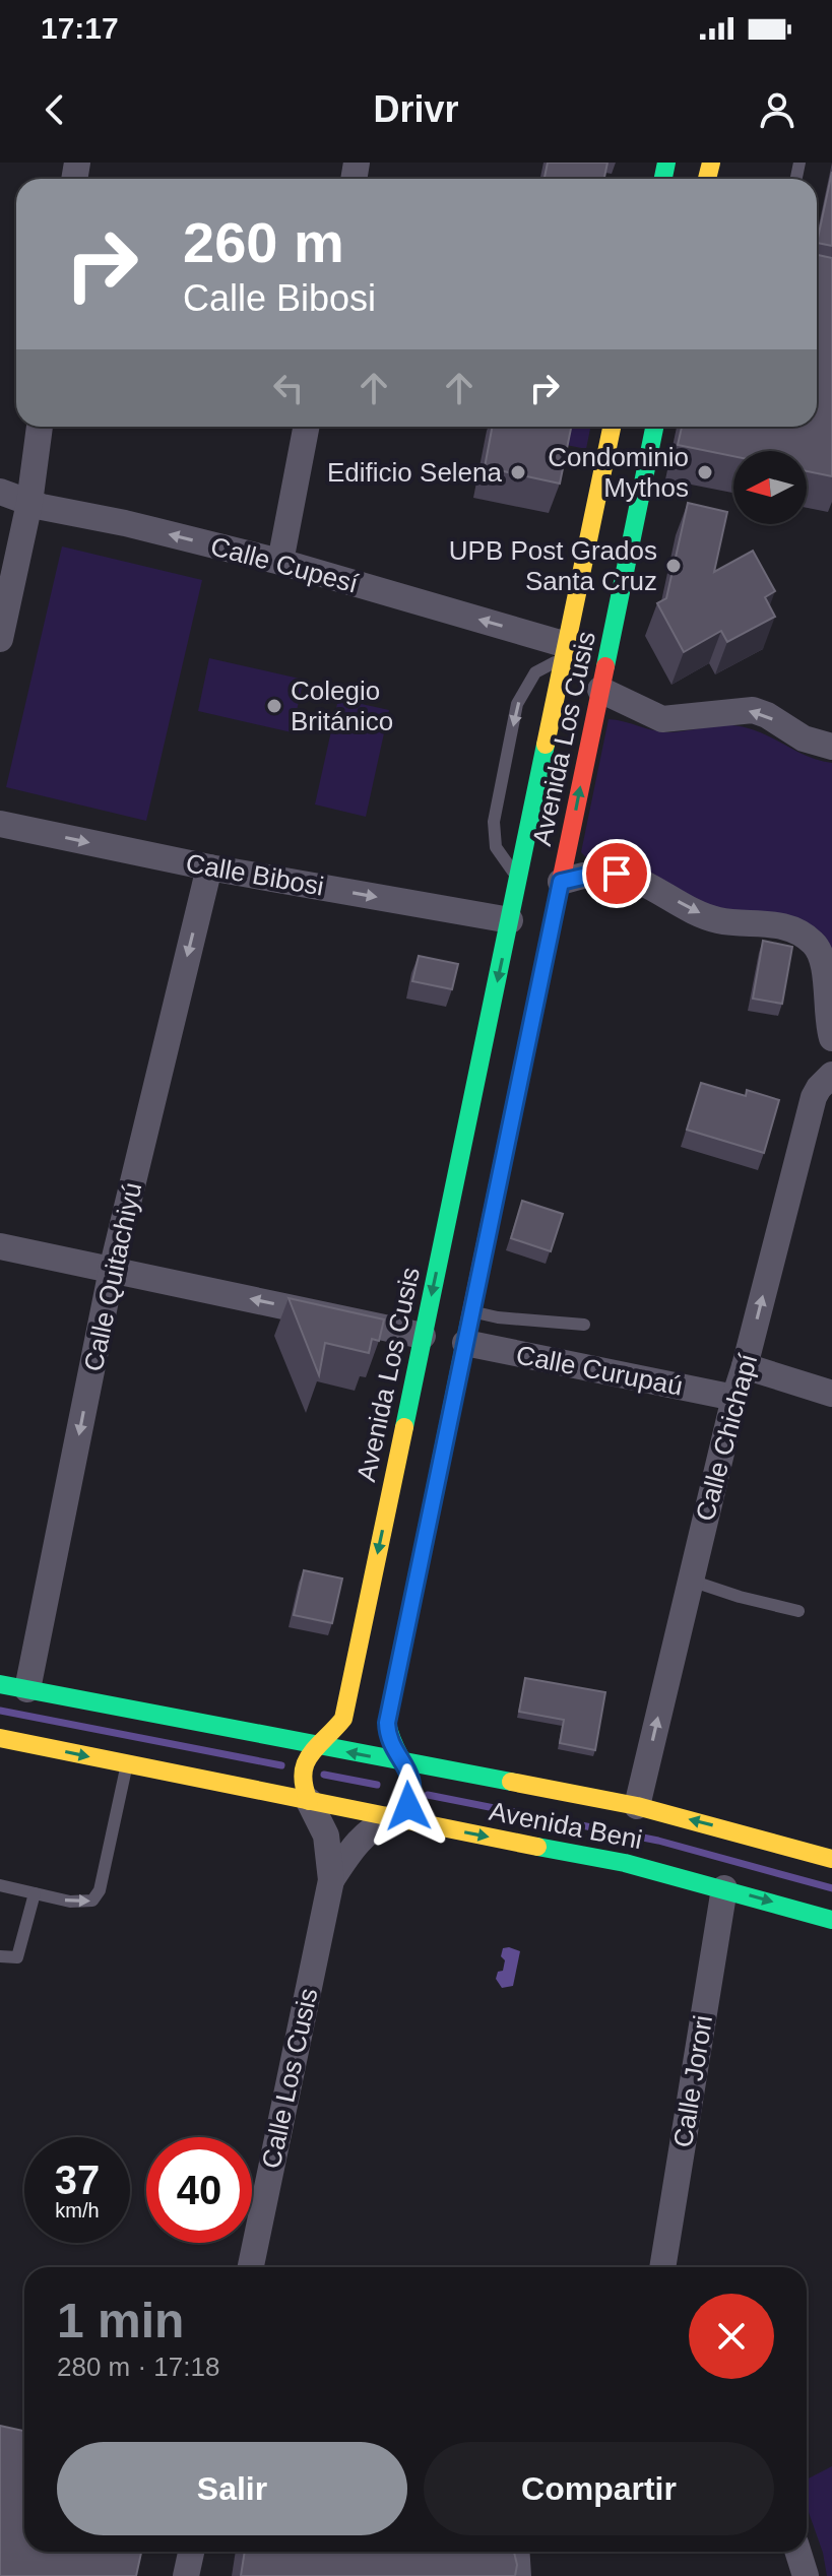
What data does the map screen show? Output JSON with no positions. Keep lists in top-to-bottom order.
{
  "streets": {
    "street": [
      "Calle Cupesí",
      "Avenida Los Cusis",
      "Calle Bibosi",
      "Calle Quitachiyú",
      "Calle Curupaú",
      "Calle Chichapí",
      "Avenida Beni",
      "Calle Los Cusis",
      "Calle Jorori"
    ]
  },
  "crossings": [
    ["Calle Cupesí", "Avenida Los Cusis"],
    ["Avenida Los Cusis", "Calle Bibosi"],
    ["Avenida Los Cusis", "Calle Curupaú"],
    ["Avenida Los Cusis", "Avenida Beni"],
    ["Avenida Los Cusis", "Calle Los Cusis"],
    ["Calle Bibosi", "Calle Quitachiyú"],
    ["Calle Quitachiyú", "Avenida Beni"],
    ["Calle Curupaú", "Calle Chichapí"],
    ["Calle Chichapí", "Avenida Beni"],
    ["Avenida Beni", "Calle Los Cusis"],
    ["Avenida Beni", "Calle Jorori"]
  ],
  "one_way": [
    "Calle Cupesí",
    "Calle Bibosi",
    "Calle Quitachiyú",
    "Calle Chichapí"
  ],
  "places": [
    "Edificio Selena",
    "Condominio Mythos",
    "UPB Post Grados Santa Cruz",
    "Colegio Británico"
  ],
  "north": "left",
  "page": {
    "status": "17:17",
    "header": "Drivr",
    "turn": ["260 m", "Calle Bibosi"],
    "speed": "37 km/h",
    "limit": "40",
    "heading": ["1 min", "280 m · 17:18"],
    "buttons": ["Salir", "Compartir"]
  }
}
